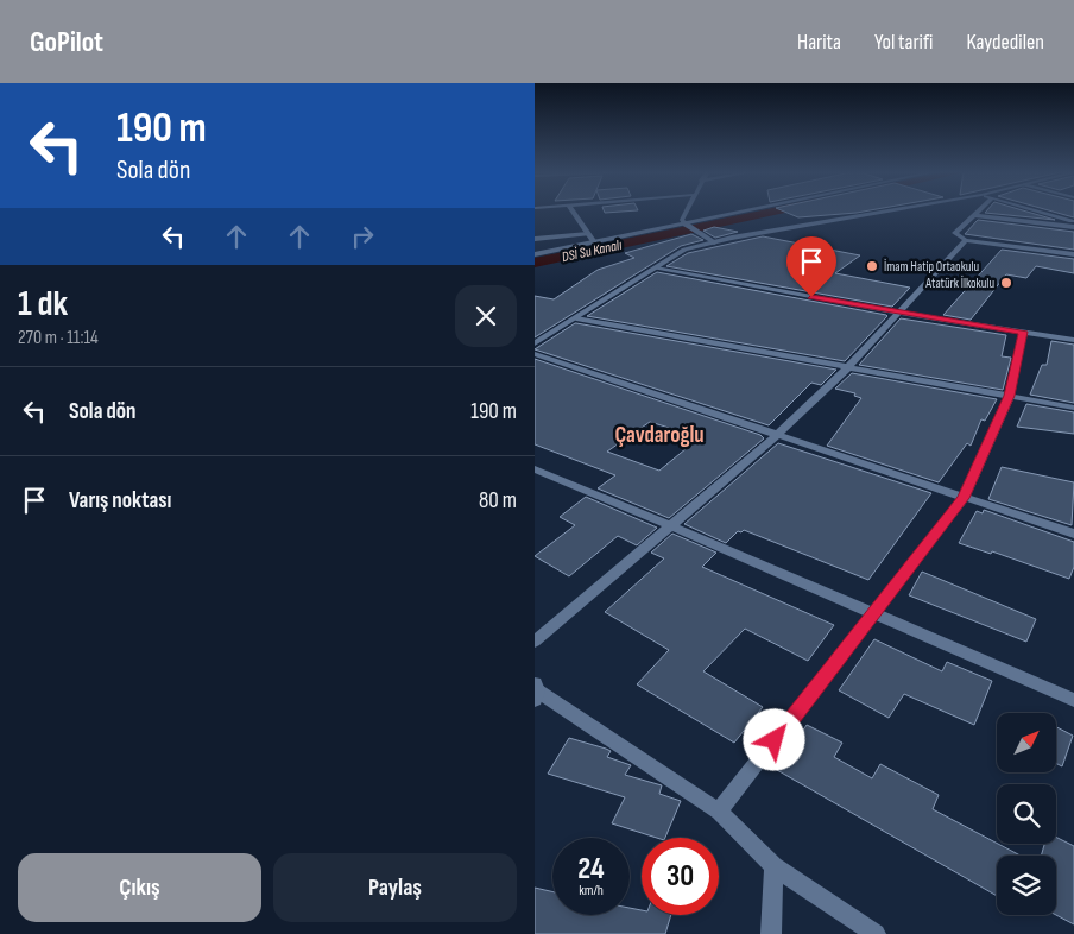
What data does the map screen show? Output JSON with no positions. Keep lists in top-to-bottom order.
{
  "districts": ["Çavdaroğlu"],
  "water": ["DSİ Su Kanalı"],
  "places": ["İmam Hatip Ortaokulu", "Atatürk İlkokulu"],
  "north": "top right",
  "page": {
    "header": "GoPilot",
    "nav": ["Harita", "Yol tarifi", "Kaydedilen"],
    "turn": ["190 m", "Sola dön"],
    "heading": ["1 dk", "270 m · 11:14"],
    "list": [
      {
        "name": "Sola dön",
        "value": "190 m"
      },
      {
        "name": "Varış noktası",
        "value": "80 m"
      }
    ],
    "speed": "24 km/h",
    "limit": "30",
    "buttons": ["Çıkış", "Paylaş"]
  }
}
